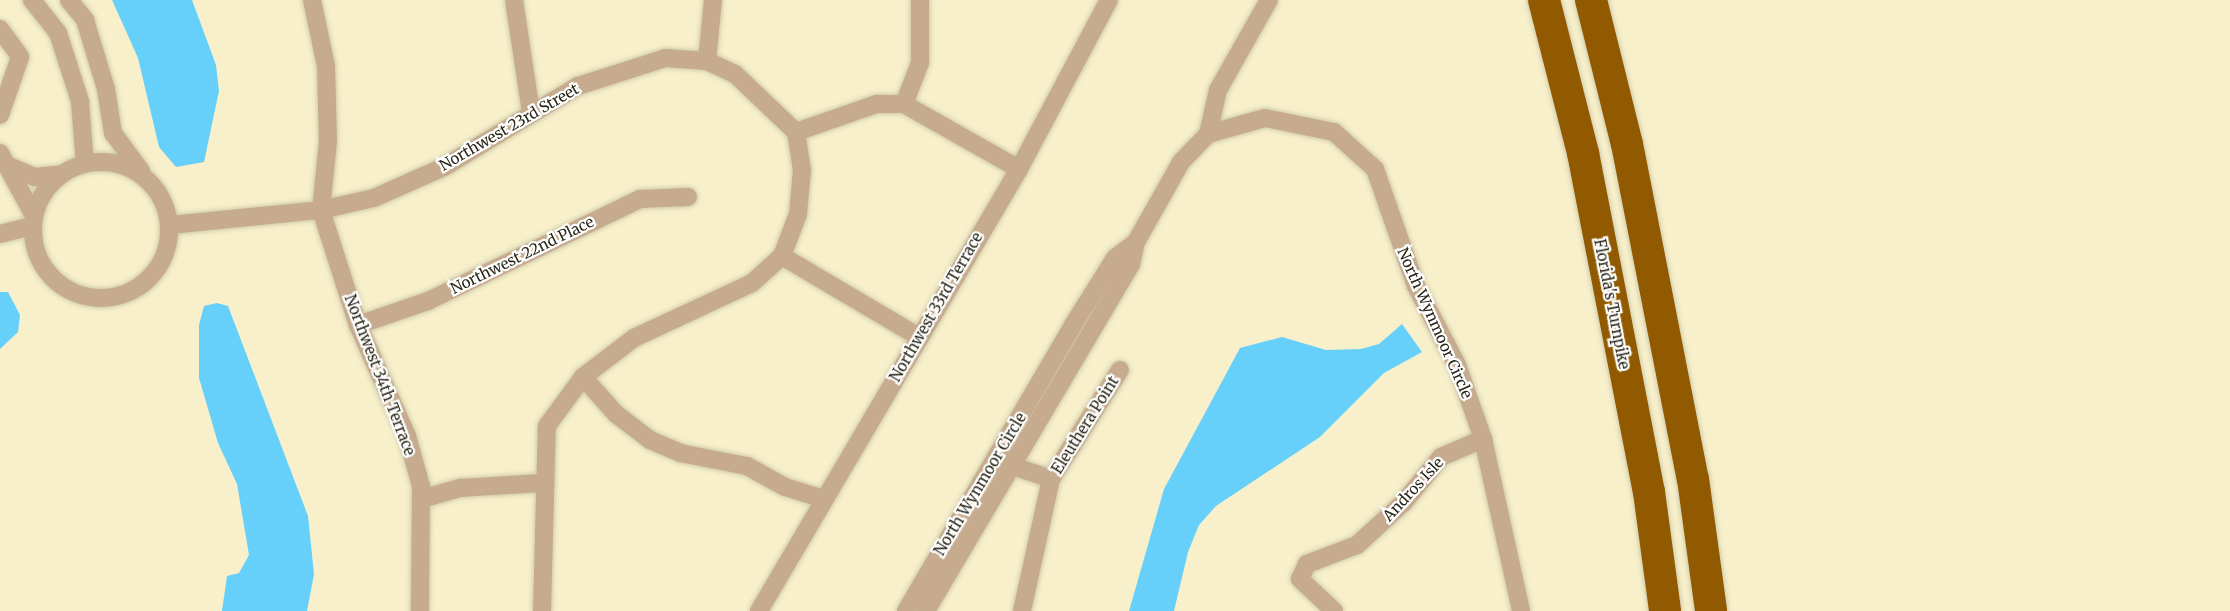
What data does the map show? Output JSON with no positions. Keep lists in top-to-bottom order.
{
  "streets": {
    "highway": ["Florida's Turnpike"],
    "street": [
      "Northwest 23rd Street",
      "Northwest 22nd Place",
      "Northwest 33rd Terrace",
      "North Wynmoor Circle",
      "Northwest 34th Terrace",
      "Eleuthera Point",
      "Andros Isle"
    ]
  },
  "crossings": [
    ["Northwest 23rd Street", "Northwest 34th Terrace"],
    ["Northwest 22nd Place", "Northwest 34th Terrace"],
    ["North Wynmoor Circle", "Eleuthera Point"],
    ["North Wynmoor Circle", "Andros Isle"]
  ]
}
